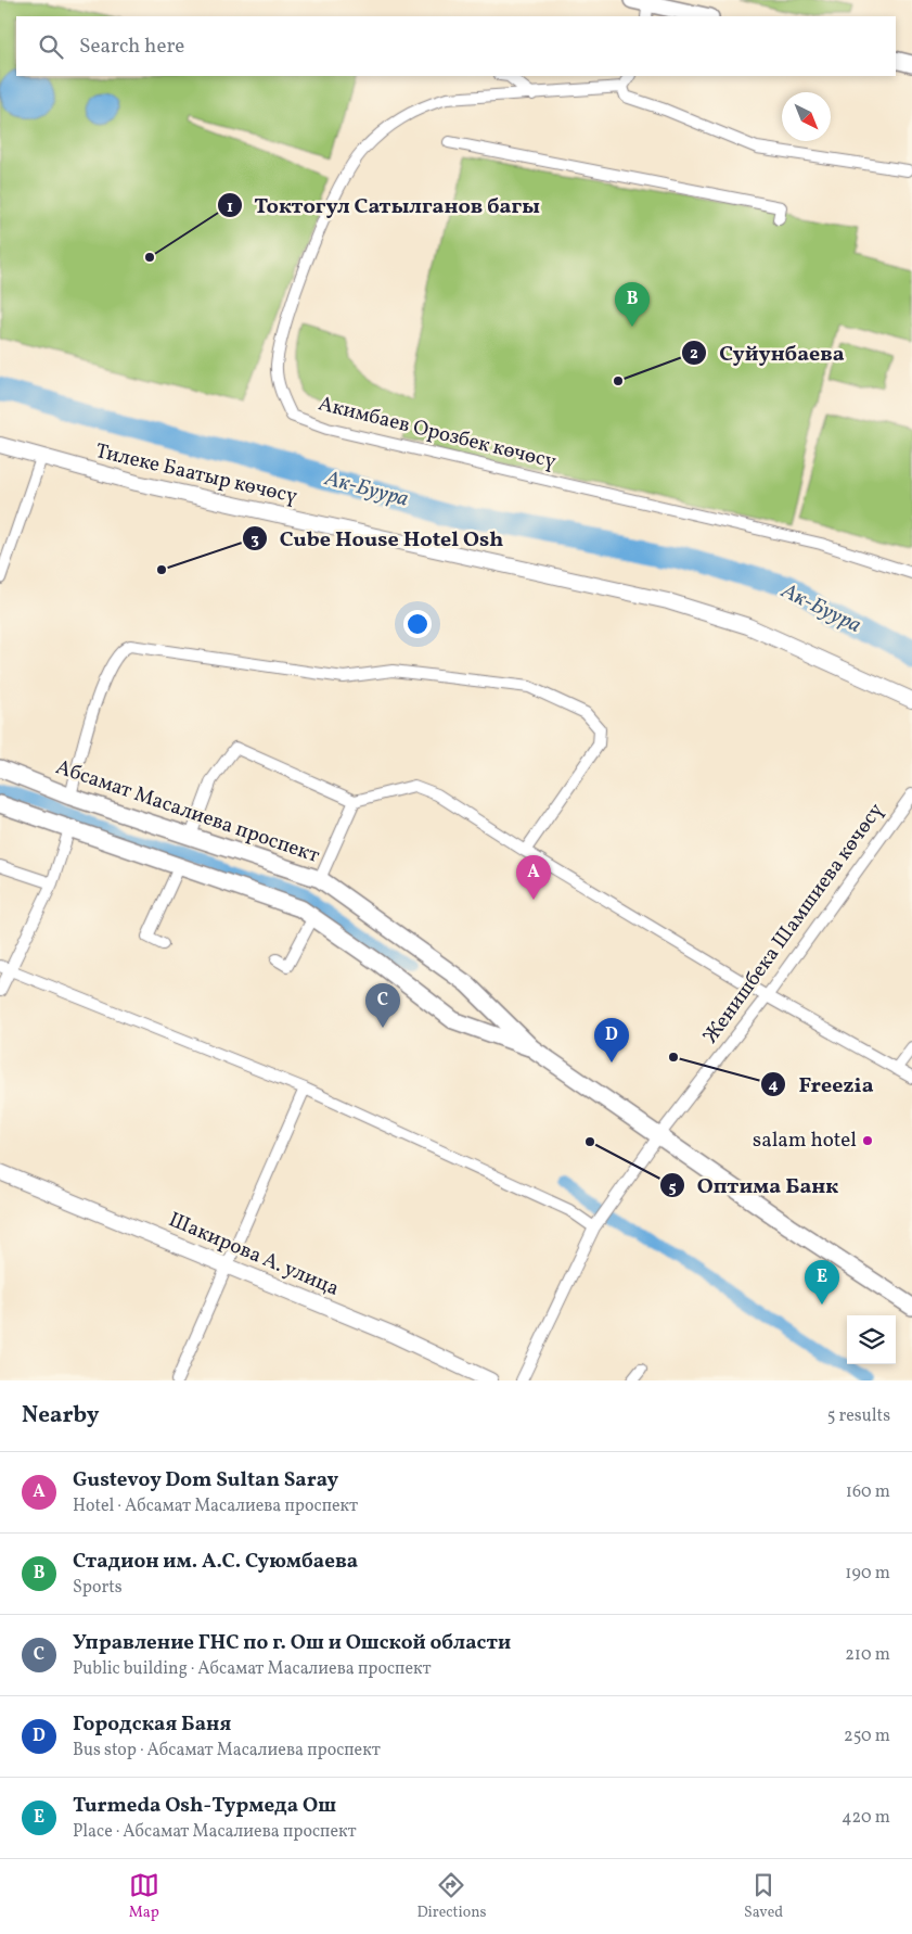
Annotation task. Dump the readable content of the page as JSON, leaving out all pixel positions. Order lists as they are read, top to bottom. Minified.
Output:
{"streets":{"main road":["Абсамат Масалиева проспект"],"street":["Акимбаев Орозбек көчөсү","Тилеке Баатыр көчөсү","Женишбека Шамшиева көчөсү","Шакирова А. улица"]},"crossings":[["Абсамат Масалиева проспект","Женишбека Шамшиева көчөсү"]],"water":["Ак-Буура"],"places":["Токтогул Сатылганов багы","Суйунбаева","Cube House Hotel Osh","Freezia","salam hotel","Оптима Банк"],"north":"bottom right","page":{"search":"Search here","pins":["B","A","C","D","E"],"heading":["Nearby","5 results"],"list":[{"mark":"A","name":"Gustevoy Dom Sultan Saray","note":"Hotel · Абсамат Масалиева проспект","value":"160 m"},{"mark":"B","name":"Стадион им. А.С. Суюмбаева","note":"Sports","value":"190 m"},{"mark":"C","name":"Управление ГНС по г. Ош и Ошской области","note":"Public building · Абсамат Масалиева проспект","value":"210 m"},{"mark":"D","name":"Городская Баня","note":"Bus stop · Абсамат Масалиева проспект","value":"250 m"},{"mark":"E","name":"Turmeda Osh-Турмеда Ош","note":"Place · Абсамат Масалиева проспект","value":"420 m"}],"nav":["Map","Directions","Saved"]}}
